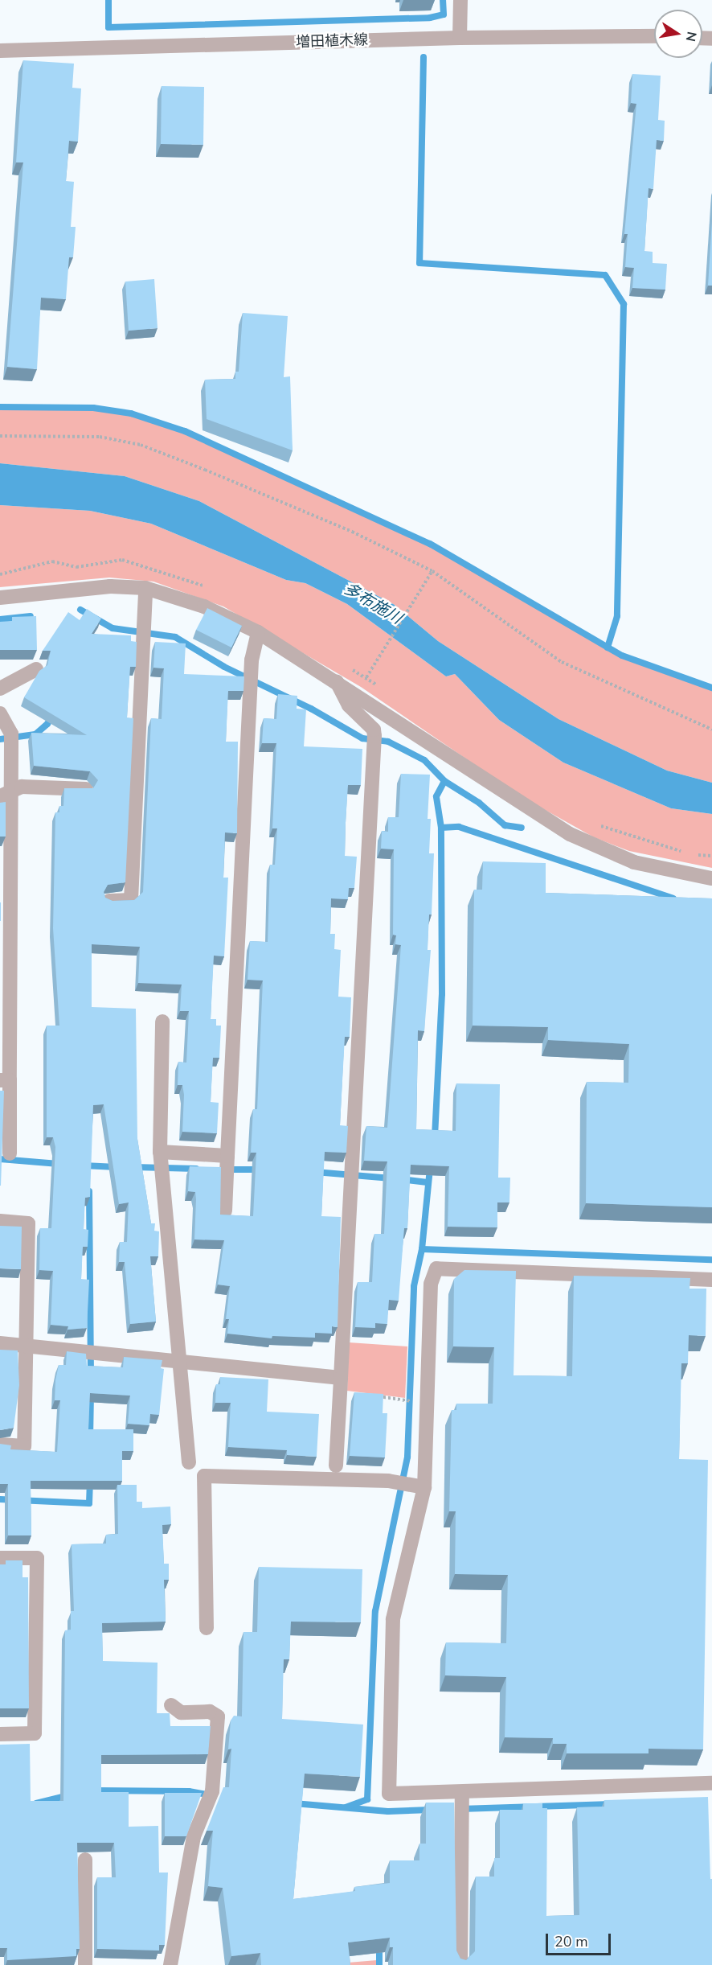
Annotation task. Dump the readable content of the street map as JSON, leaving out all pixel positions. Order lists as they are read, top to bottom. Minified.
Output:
{"streets":{"street":["増田植木線"]},"water":["多布施川"],"scale_bar":"20 m","north":"right"}
